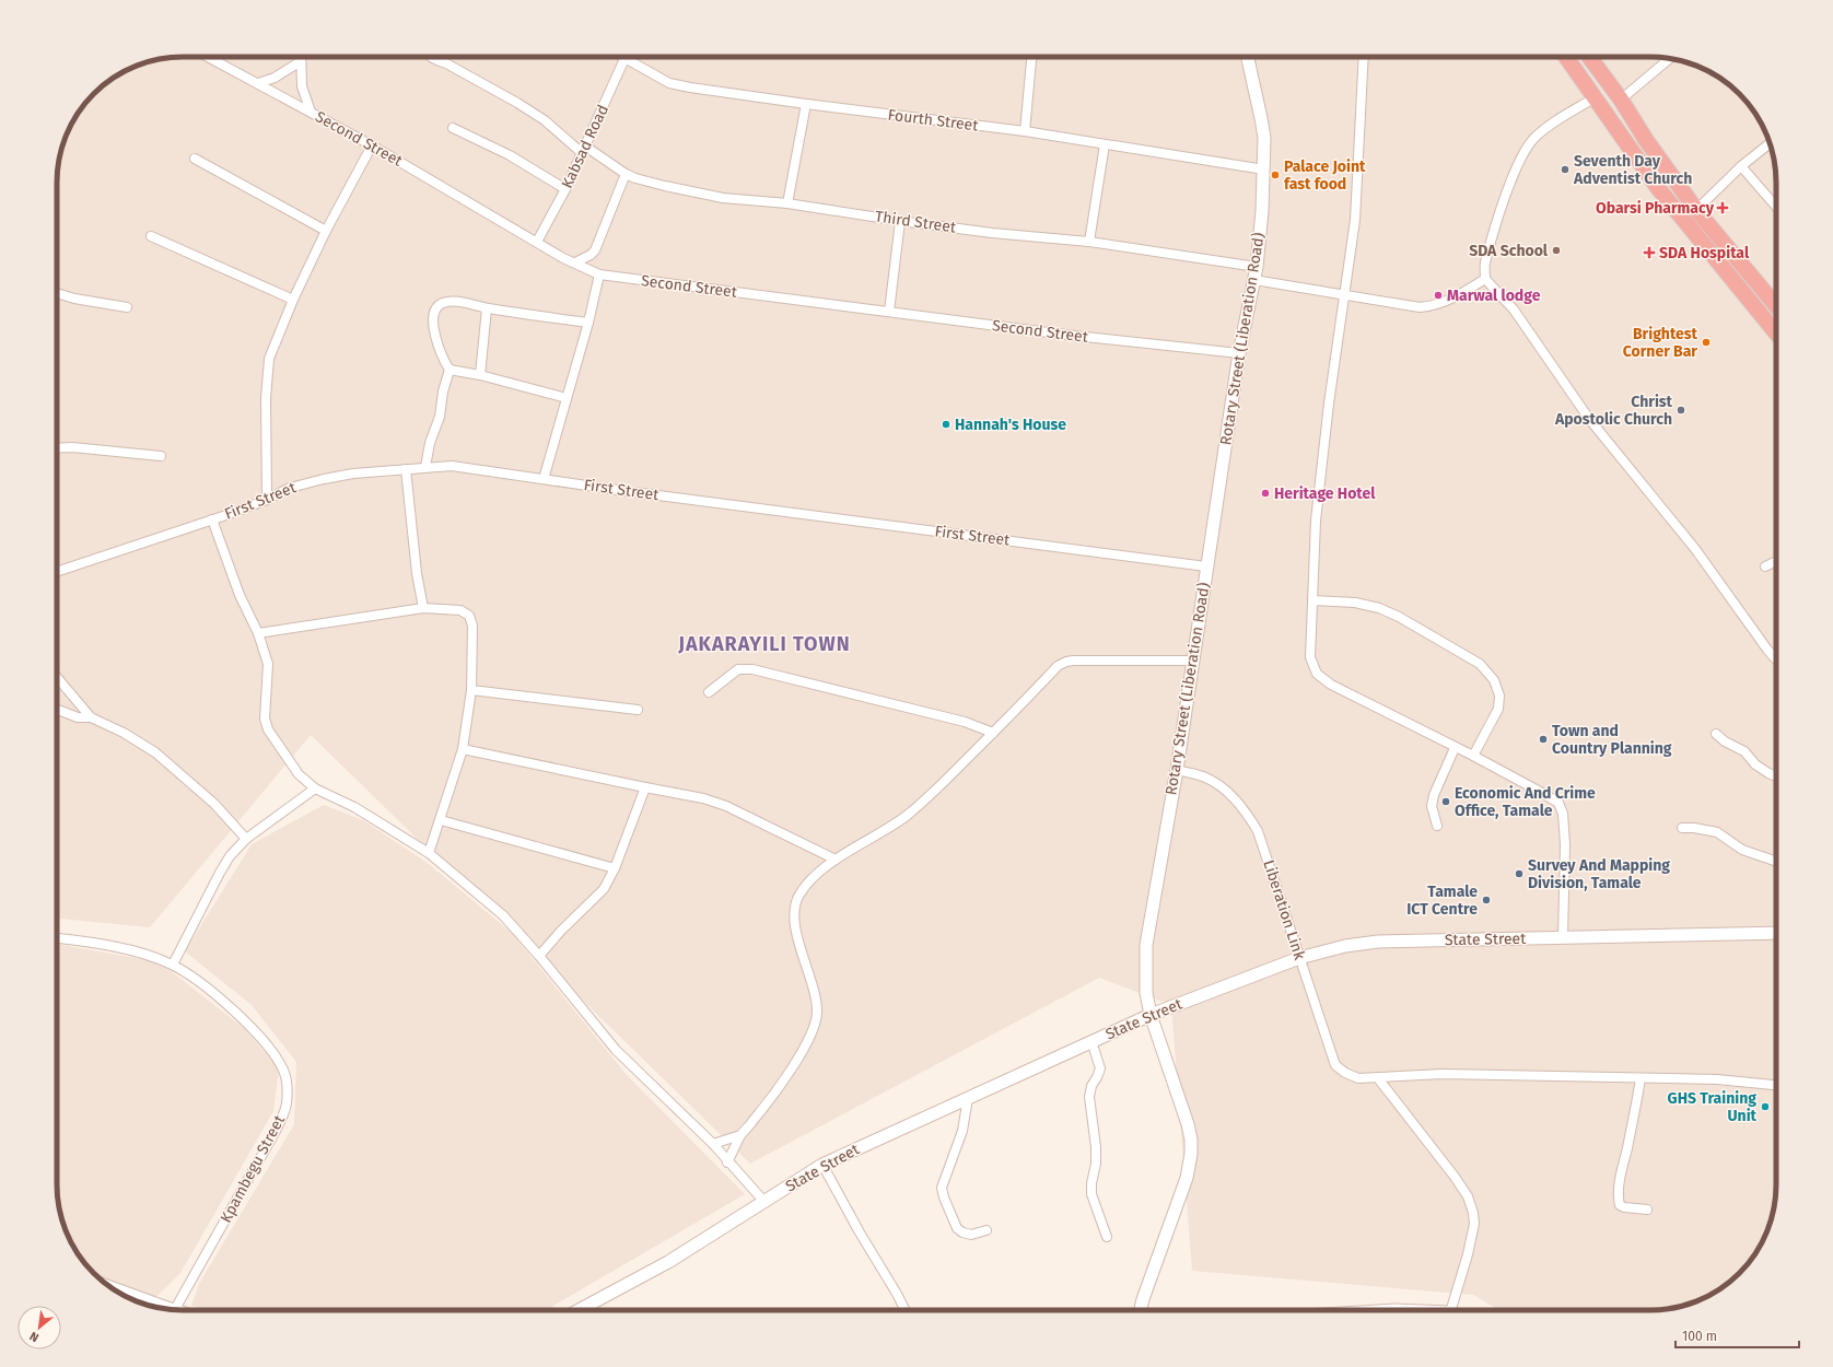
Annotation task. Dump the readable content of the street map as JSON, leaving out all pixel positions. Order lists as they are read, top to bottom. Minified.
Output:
{"streets":{"street":["Fourth Street","Second Street","Kabsad Road","Third Street","Rotary Street (Liberation Road)","First Street","Liberation Link","State Street","Kpambegu Street"]},"crossings":[["Fourth Street","Kabsad Road"],["Fourth Street","Rotary Street (Liberation Road)"],["Second Street","Kabsad Road"],["Second Street","Rotary Street (Liberation Road)"],["Kabsad Road","Third Street"],["Third Street","Rotary Street (Liberation Road)"],["Rotary Street (Liberation Road)","First Street"],["Rotary Street (Liberation Road)","Liberation Link"],["Rotary Street (Liberation Road)","State Street"],["Liberation Link","State Street"]],"districts":["JAKARAYILI TOWN"],"places":{"other":["Seventh Day Adventist Church","Palace Joint fast food","SDA School","Marwal lodge","Brightest Corner Bar","Christ Apostolic Church","Hannah's House","Heritage Hotel","Town and Country Planning","Economic And Crime Office, Tamale","Survey And Mapping Division, Tamale","Tamale ICT Centre","GHS Training Unit"],"health":["Obarsi Pharmacy","SDA Hospital"]},"scale_bar":"100 m","north":"bottom left"}
